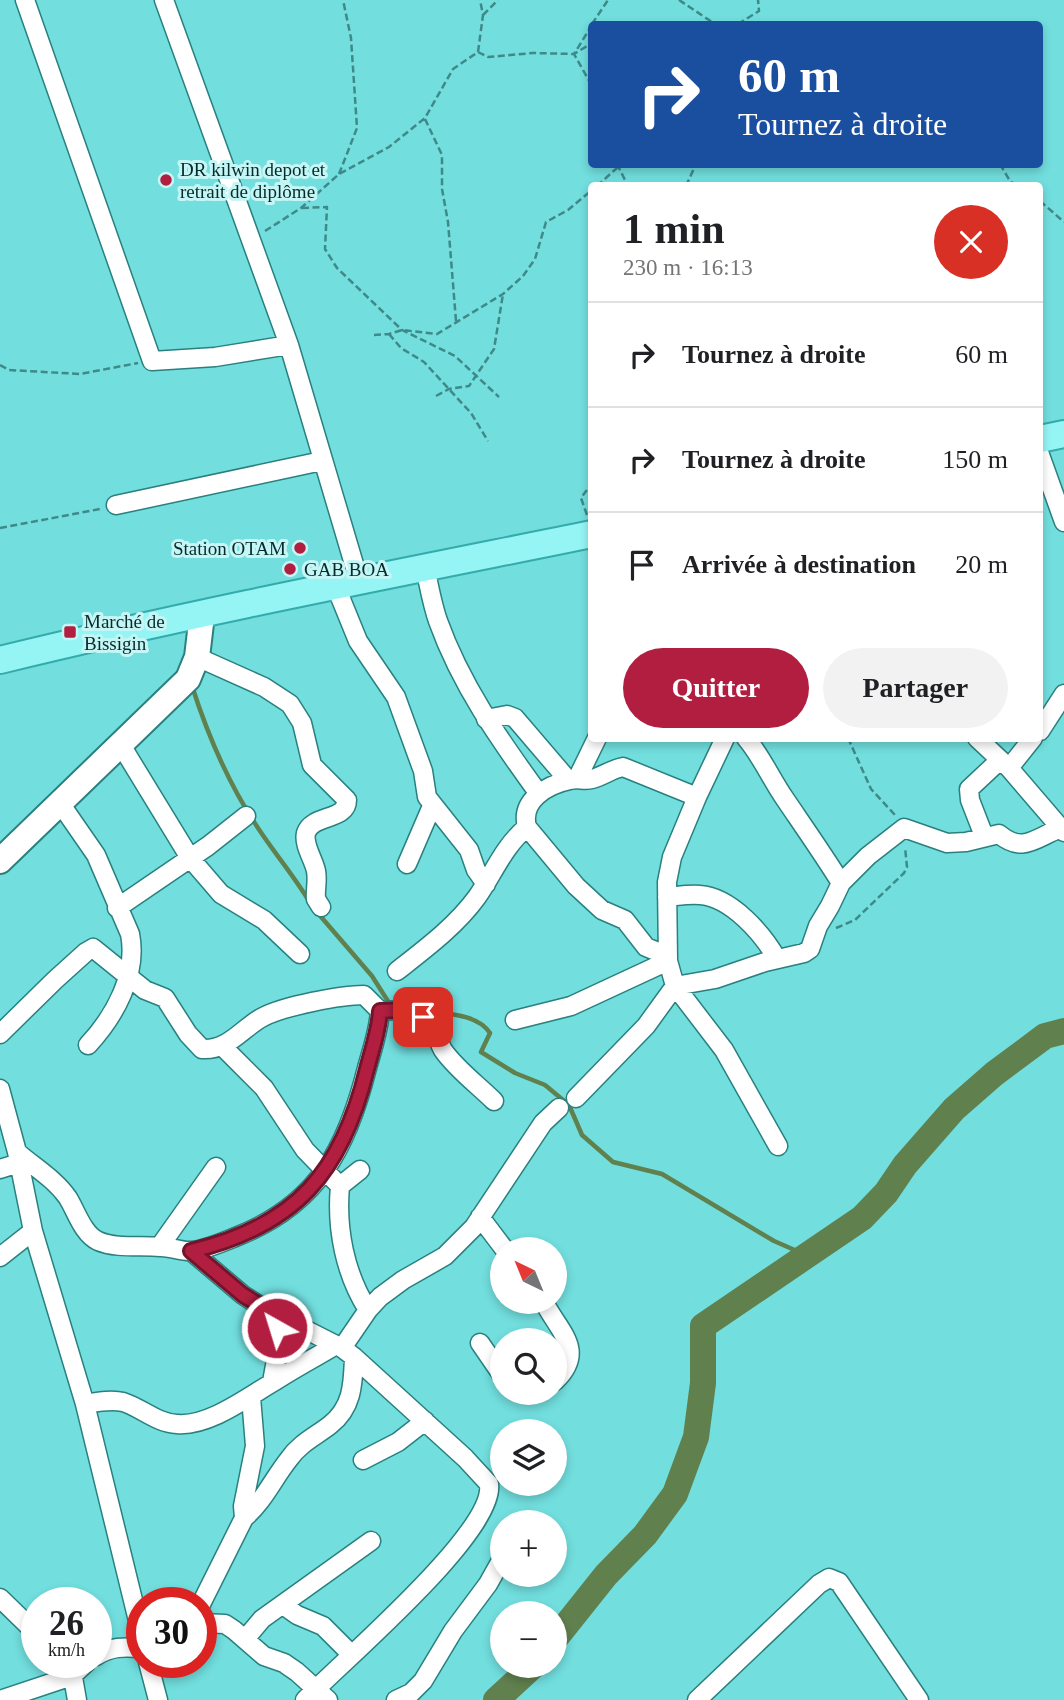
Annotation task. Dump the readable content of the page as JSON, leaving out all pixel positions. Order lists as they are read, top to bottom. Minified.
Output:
{"places":{"other":["DR kilwin depot et retrait de diplôme","Station OTAM","GAB BOA"],"transit":["Marché de Bissigin"]},"north":"top left","page":{"turn":["60 m","Tournez à droite"],"heading":["1 min","230 m · 16:13"],"list":[{"name":"Tournez à droite","value":"60 m"},{"name":"Tournez à droite","value":"150 m"},{"name":"Arrivée à destination","value":"20 m"}],"buttons":["Quitter","Partager"],"map_buttons":["+","−"],"speed":"26 km/h","limit":"30"}}
